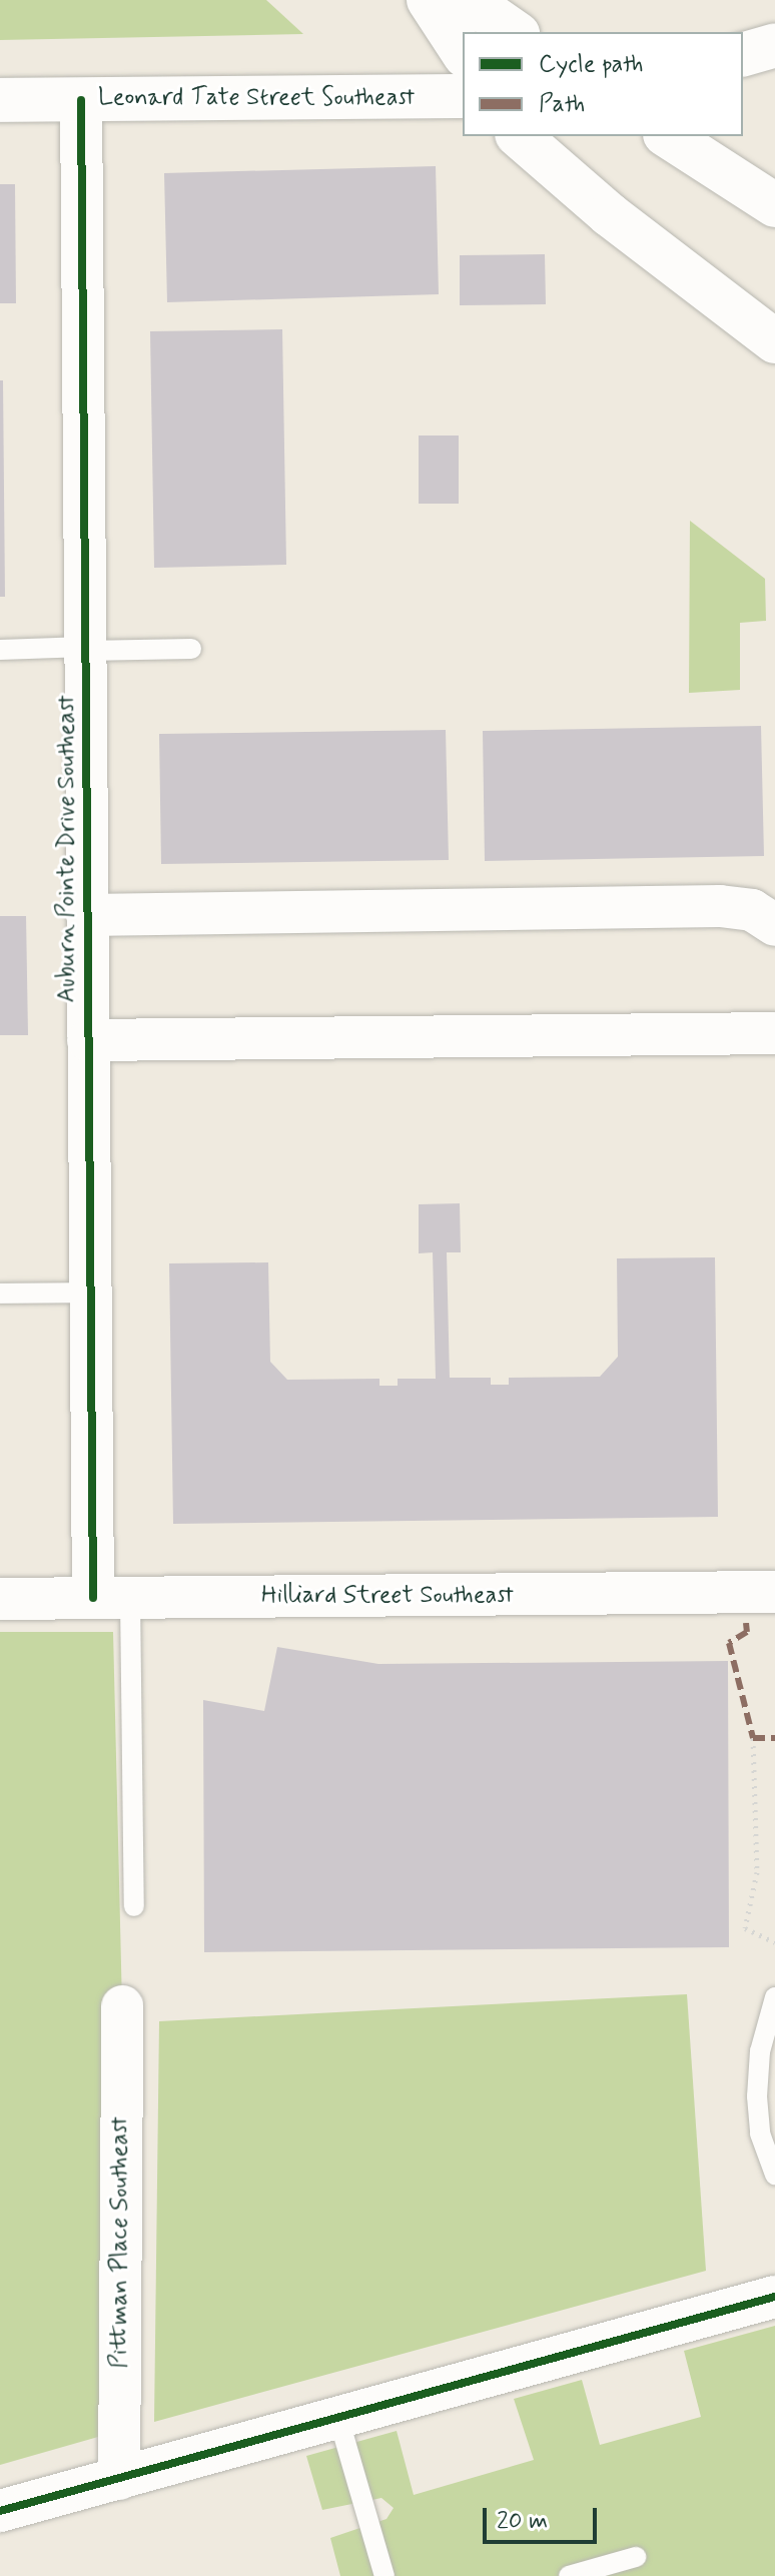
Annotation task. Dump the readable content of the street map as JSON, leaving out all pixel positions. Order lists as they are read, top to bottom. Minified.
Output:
{"streets":{"main road":["Leonard Tate Street Southeast"],"street":["Auburn Pointe Drive Southeast","Hilliard Street Southeast","Pittman Place Southeast"]},"crossings":[["Leonard Tate Street Southeast","Auburn Pointe Drive Southeast"],["Auburn Pointe Drive Southeast","Hilliard Street Southeast"]],"legend":["Cycle path","Path"],"scale_bar":"20 m"}
